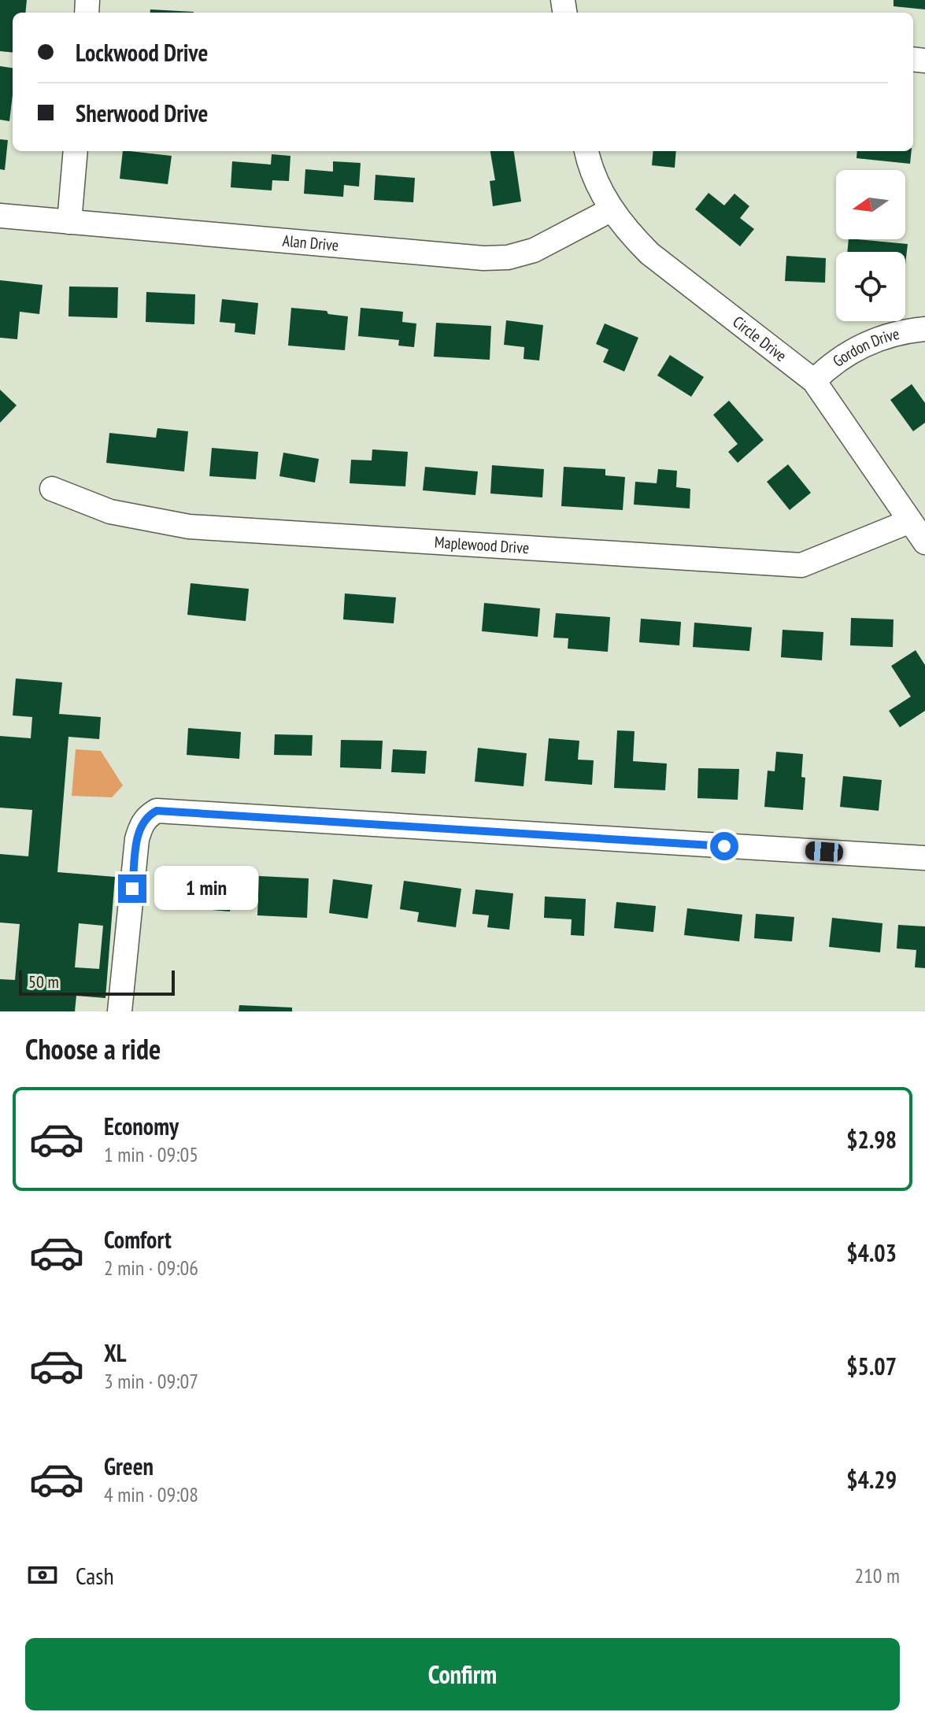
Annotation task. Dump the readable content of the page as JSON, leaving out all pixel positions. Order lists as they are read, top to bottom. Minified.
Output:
{"streets":{"street":["Alan Drive","Circle Drive","Gordon Drive","Maplewood Drive"]},"crossings":[["Alan Drive","Circle Drive"],["Circle Drive","Gordon Drive"],["Circle Drive","Maplewood Drive"]],"scale_bar":"50 m","north":"left","page":{"banner":["Lockwood Drive","Sherwood Drive"],"bubble":"1 min","scale":"50 m","heading":"Choose a ride","list":[{"name":"Economy","note":"1 min · 09:05","value":"$2.98"},{"name":"Comfort","note":"2 min · 09:06","value":"$4.03"},{"name":"XL","note":"3 min · 09:07","value":"$5.07"},{"name":"Green","note":"4 min · 09:08","value":"$4.29"}],"pay":["Cash","210 m"],"buttons":"Confirm"}}
